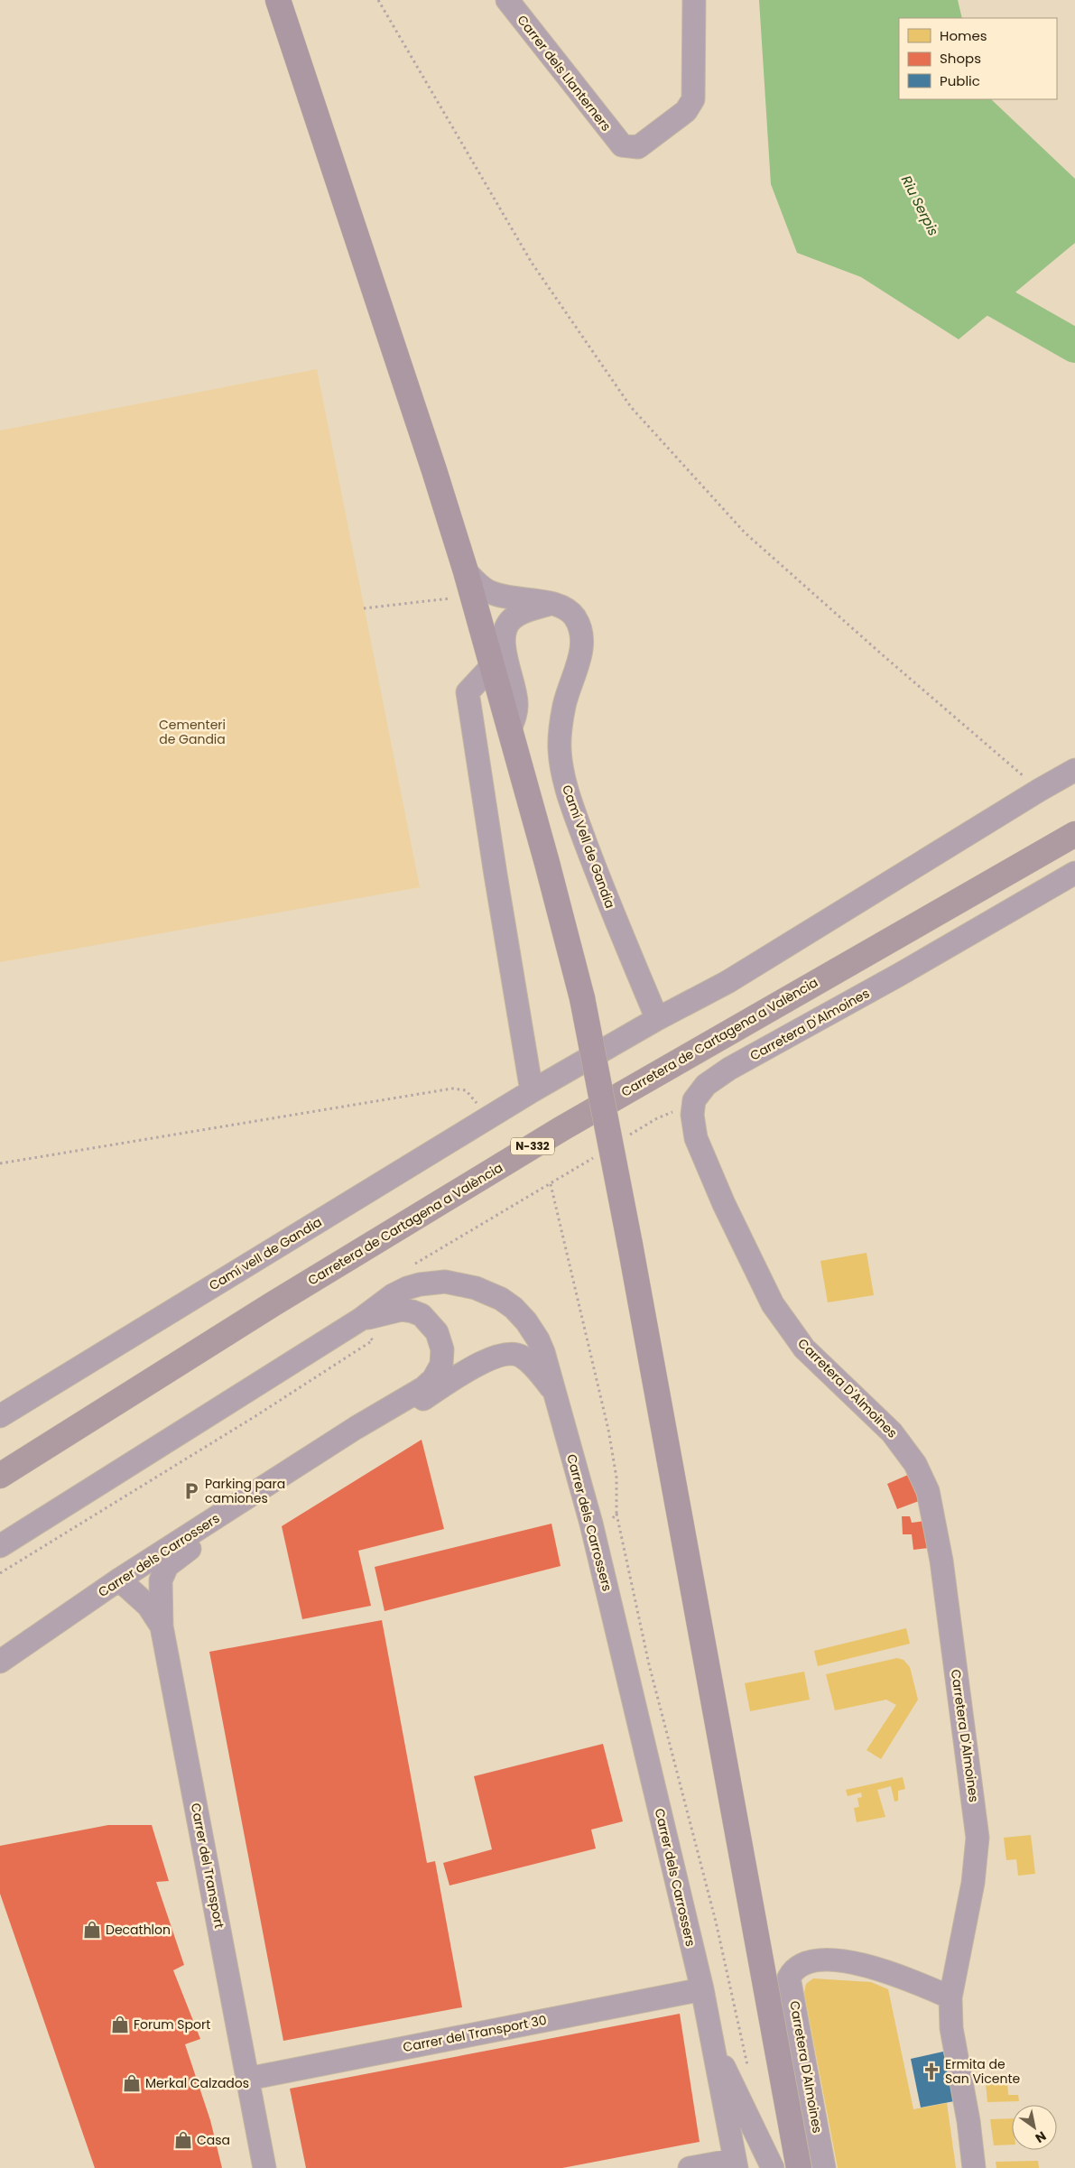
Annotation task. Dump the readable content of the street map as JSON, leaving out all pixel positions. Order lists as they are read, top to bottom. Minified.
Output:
{"streets":{"highway":["Carretera de Cartagena a València","N-332"],"street":["Carrer dels Llanterners","Camí Vell de Gandia","Carretera D'Almoines","Camí vell de Gandia","Carrer dels Carrossers","Carrer del Transport","Carrer del Transport 30"]},"crossings":[["Camí Vell de Gandia","Camí vell de Gandia"],["Carrer dels Carrossers","Carrer del Transport"],["Carrer dels Carrossers","Carrer del Transport 30"],["Carrer del Transport","Carrer del Transport 30"]],"water":["Riu Serpis"],"parks":["Cementeri de Gandia"],"places":{"parking":["Parking para camiones"],"shop":["Decathlon","Forum Sport","Merkal Calzados","Casa"],"church":["Ermita de San Vicente"]},"legend":["Homes","Shops","Public"],"north":"bottom right"}
